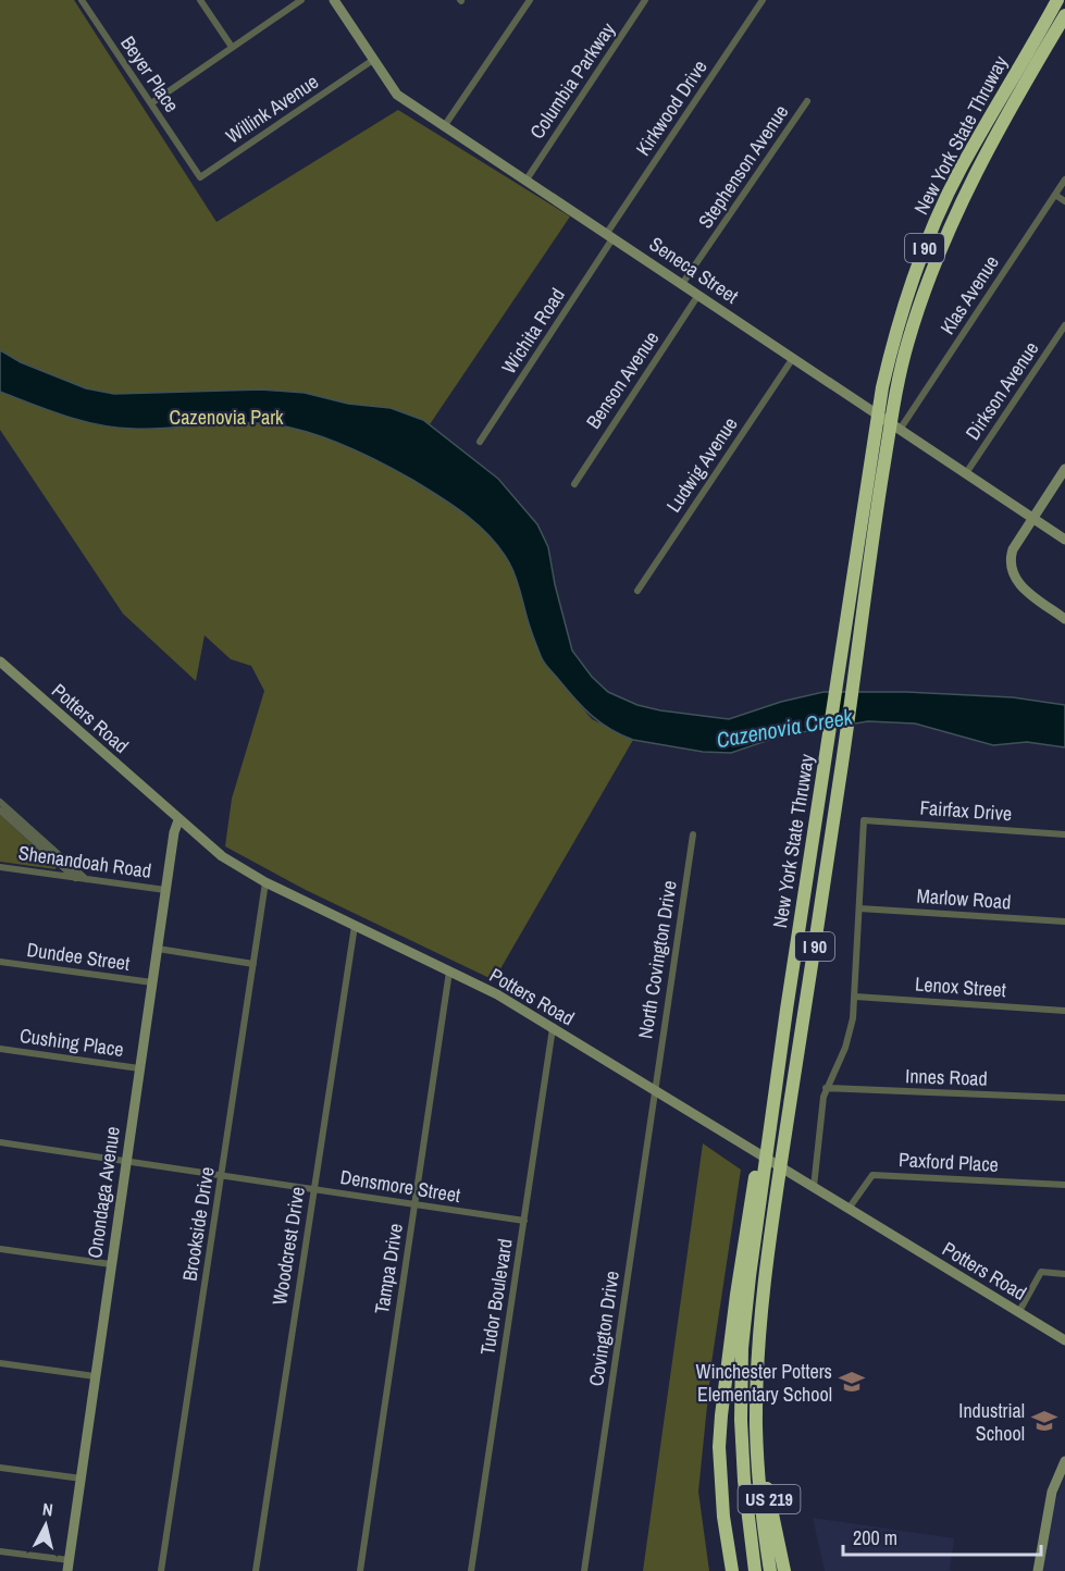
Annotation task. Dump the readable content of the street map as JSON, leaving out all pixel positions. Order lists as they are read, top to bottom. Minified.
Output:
{"streets":{"highway":["New York State Thruway","I 90","US 219"],"street":["Beyer Place","Columbia Parkway","Kirkwood Drive","Willink Avenue","Stephenson Avenue","Seneca Street","Klas Avenue","Wichita Road","Benson Avenue","Dirkson Avenue","Ludwig Avenue","Potters Road","Fairfax Drive","Shenandoah Road","Marlow Road","Dundee Street","North Covington Drive","Lenox Street","Cushing Place","Innes Road","Paxford Place","Densmore Street","Onondaga Avenue","Brookside Drive","Woodcrest Drive","Tampa Drive","Tudor Boulevard","Covington Drive"]},"crossings":[["Beyer Place","Willink Avenue"],["Columbia Parkway","Seneca Street"],["Kirkwood Drive","Seneca Street"],["Kirkwood Drive","Wichita Road"],["Willink Avenue","Seneca Street"],["New York State Thruway","US 219"],["Stephenson Avenue","Seneca Street"],["Seneca Street","Klas Avenue"],["Seneca Street","Wichita Road"],["Seneca Street","Benson Avenue"],["Seneca Street","Dirkson Avenue"],["Seneca Street","Ludwig Avenue"],["Potters Road","North Covington Drive"],["Potters Road","Paxford Place"],["Potters Road","Onondaga Avenue"],["Potters Road","Brookside Drive"],["Potters Road","Woodcrest Drive"],["Potters Road","Tampa Drive"],["Potters Road","Tudor Boulevard"],["Potters Road","Covington Drive"],["Fairfax Drive","Marlow Road"],["Shenandoah Road","Onondaga Avenue"],["Dundee Street","Onondaga Avenue"],["Dundee Street","Brookside Drive"],["North Covington Drive","Covington Drive"],["Cushing Place","Onondaga Avenue"],["Densmore Street","Onondaga Avenue"],["Densmore Street","Brookside Drive"],["Densmore Street","Woodcrest Drive"],["Densmore Street","Tampa Drive"],["Densmore Street","Tudor Boulevard"]],"water":["Cazenovia Creek"],"parks":["Cazenovia Park"],"places":{"school or university":["Winchester Potters Elementary School","Industrial School"]},"scale_bar":"200 m","north":"top"}
